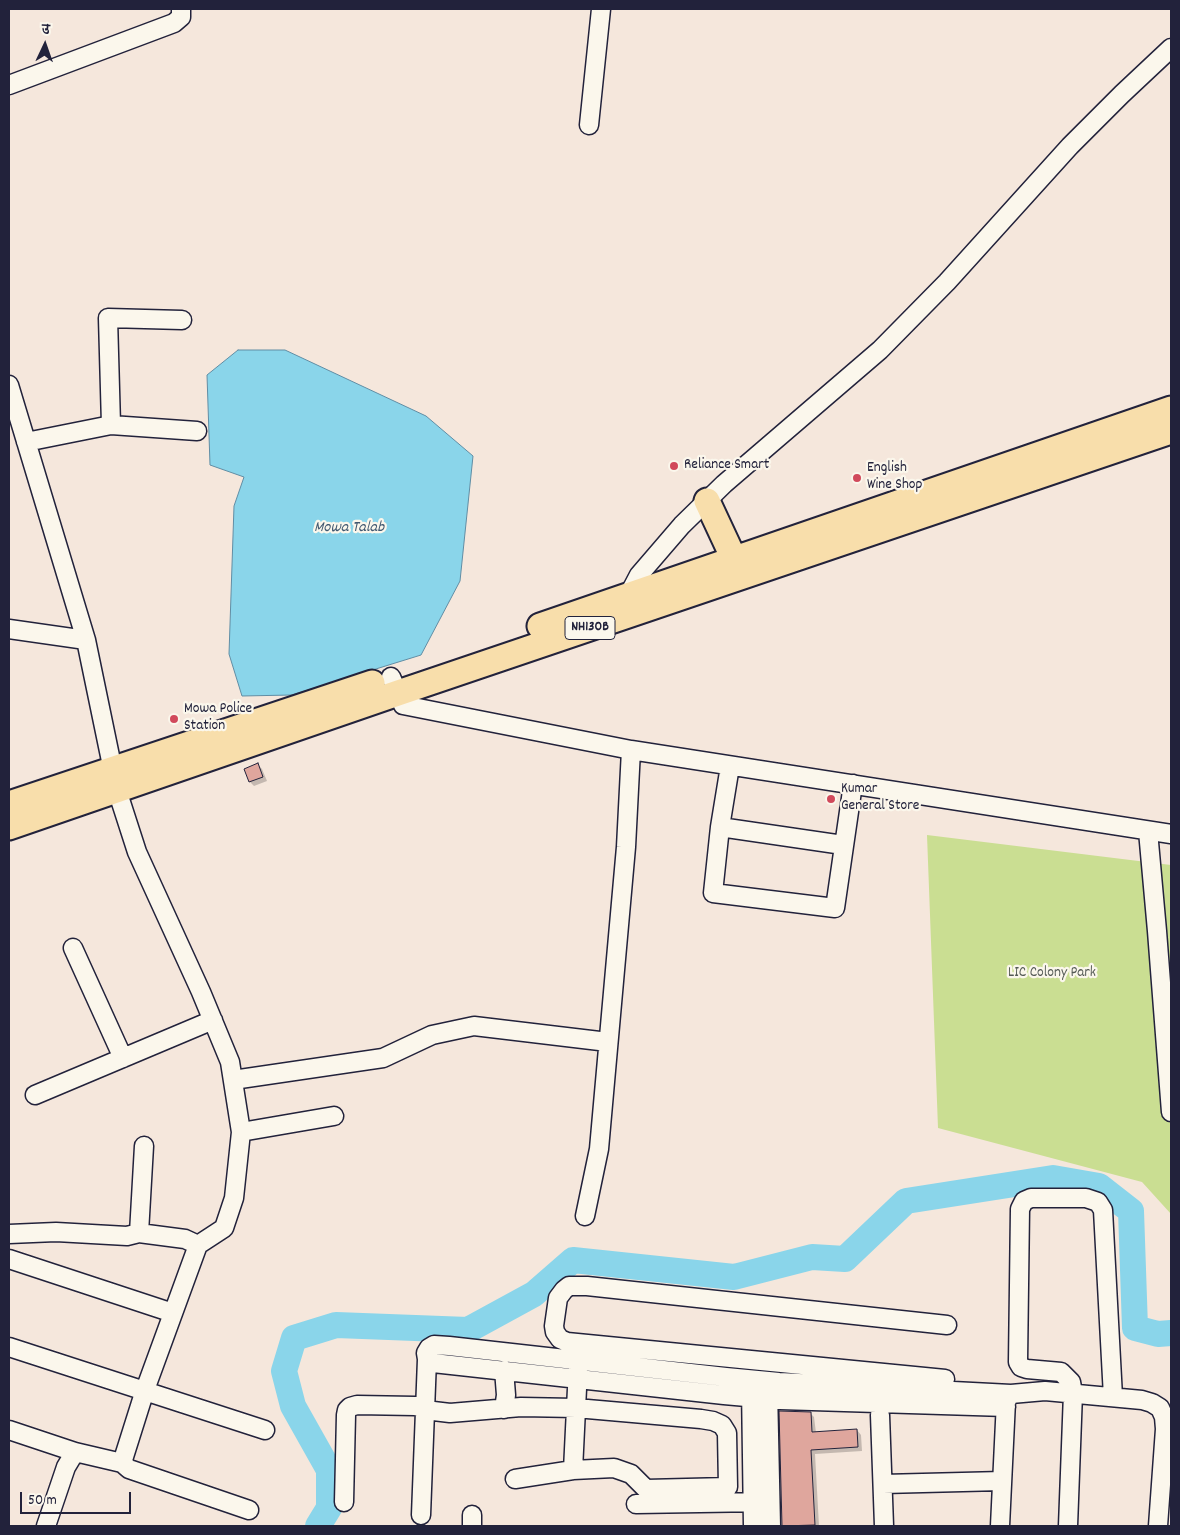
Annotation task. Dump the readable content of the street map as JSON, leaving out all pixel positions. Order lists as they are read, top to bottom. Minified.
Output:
{"streets":{"highway":["NH130B"]},"water":["Mowa Talab"],"parks":["LIC Colony Park"],"places":["Reliance Smart","English Wine Shop","Mowa Police Station","Kumar General Store"],"scale_bar":"50 m","north":"top"}
